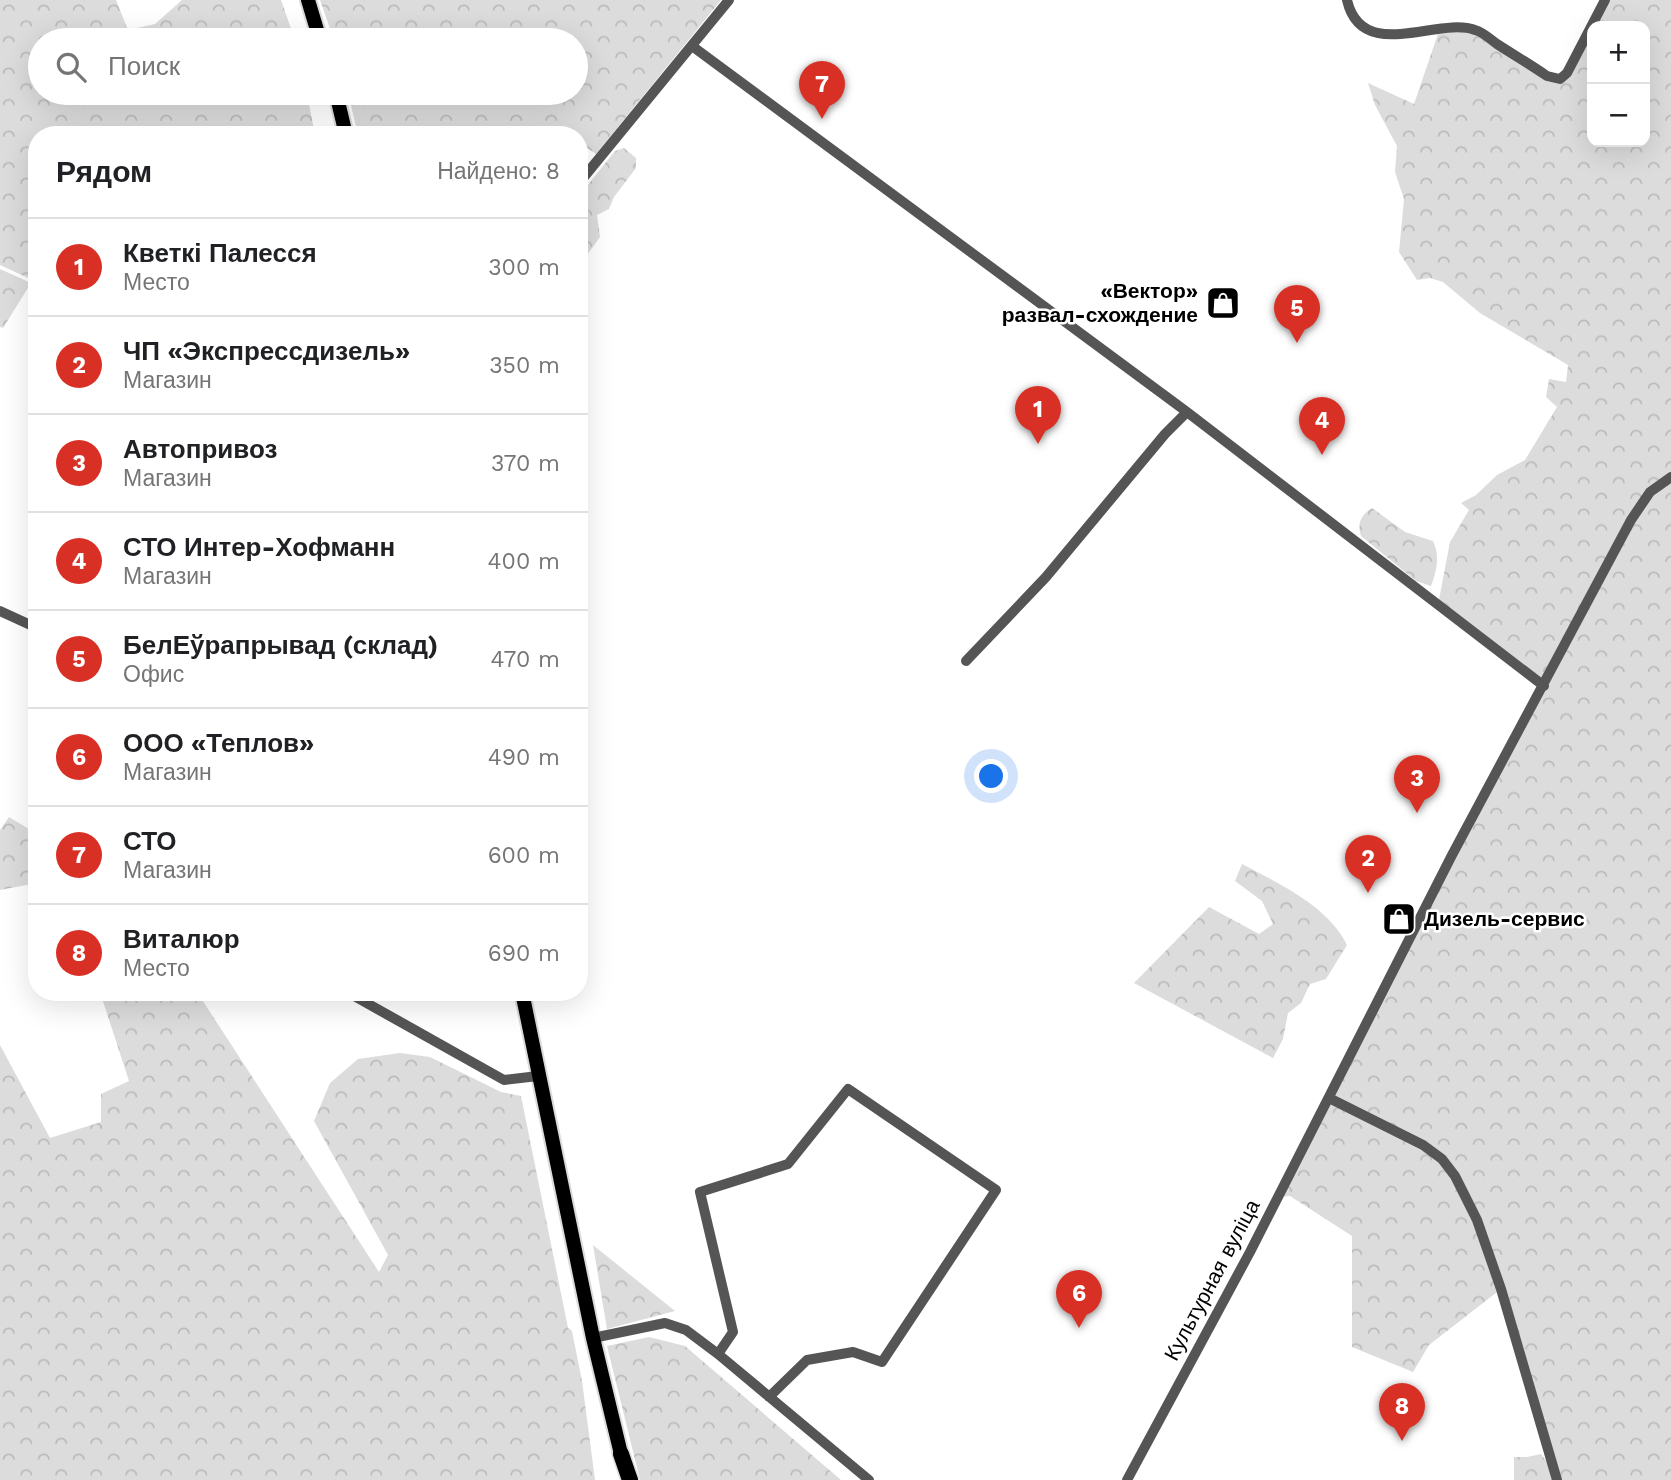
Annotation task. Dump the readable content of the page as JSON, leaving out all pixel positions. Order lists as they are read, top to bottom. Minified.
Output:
{"streets":{"street":["Культурная вуліца"]},"places":{"shop":["«Вектор» развал-схождение","Дизель-сервис"]},"page":{"map_buttons":["+","−"],"search":"Поиск","pins":["7","5","1","4","3","2","6","8"],"heading":["Рядом","Найдено: 8"],"list":[{"mark":"1","name":"Кветкі Палесся","note":"Место","value":"300 m"},{"mark":"2","name":"ЧП «Экспрессдизель»","note":"Магазин","value":"350 m"},{"mark":"3","name":"Автопривоз","note":"Магазин","value":"370 m"},{"mark":"4","name":"СТО Интер-Хофманн","note":"Магазин","value":"400 m"},{"mark":"5","name":"БелЕўрапрывад (склад)","note":"Офис","value":"470 m"},{"mark":"6","name":"ООО «Теплов»","note":"Магазин","value":"490 m"},{"mark":"7","name":"СТО","note":"Магазин","value":"600 m"},{"mark":"8","name":"Виталюр","note":"Место","value":"690 m"}]}}
